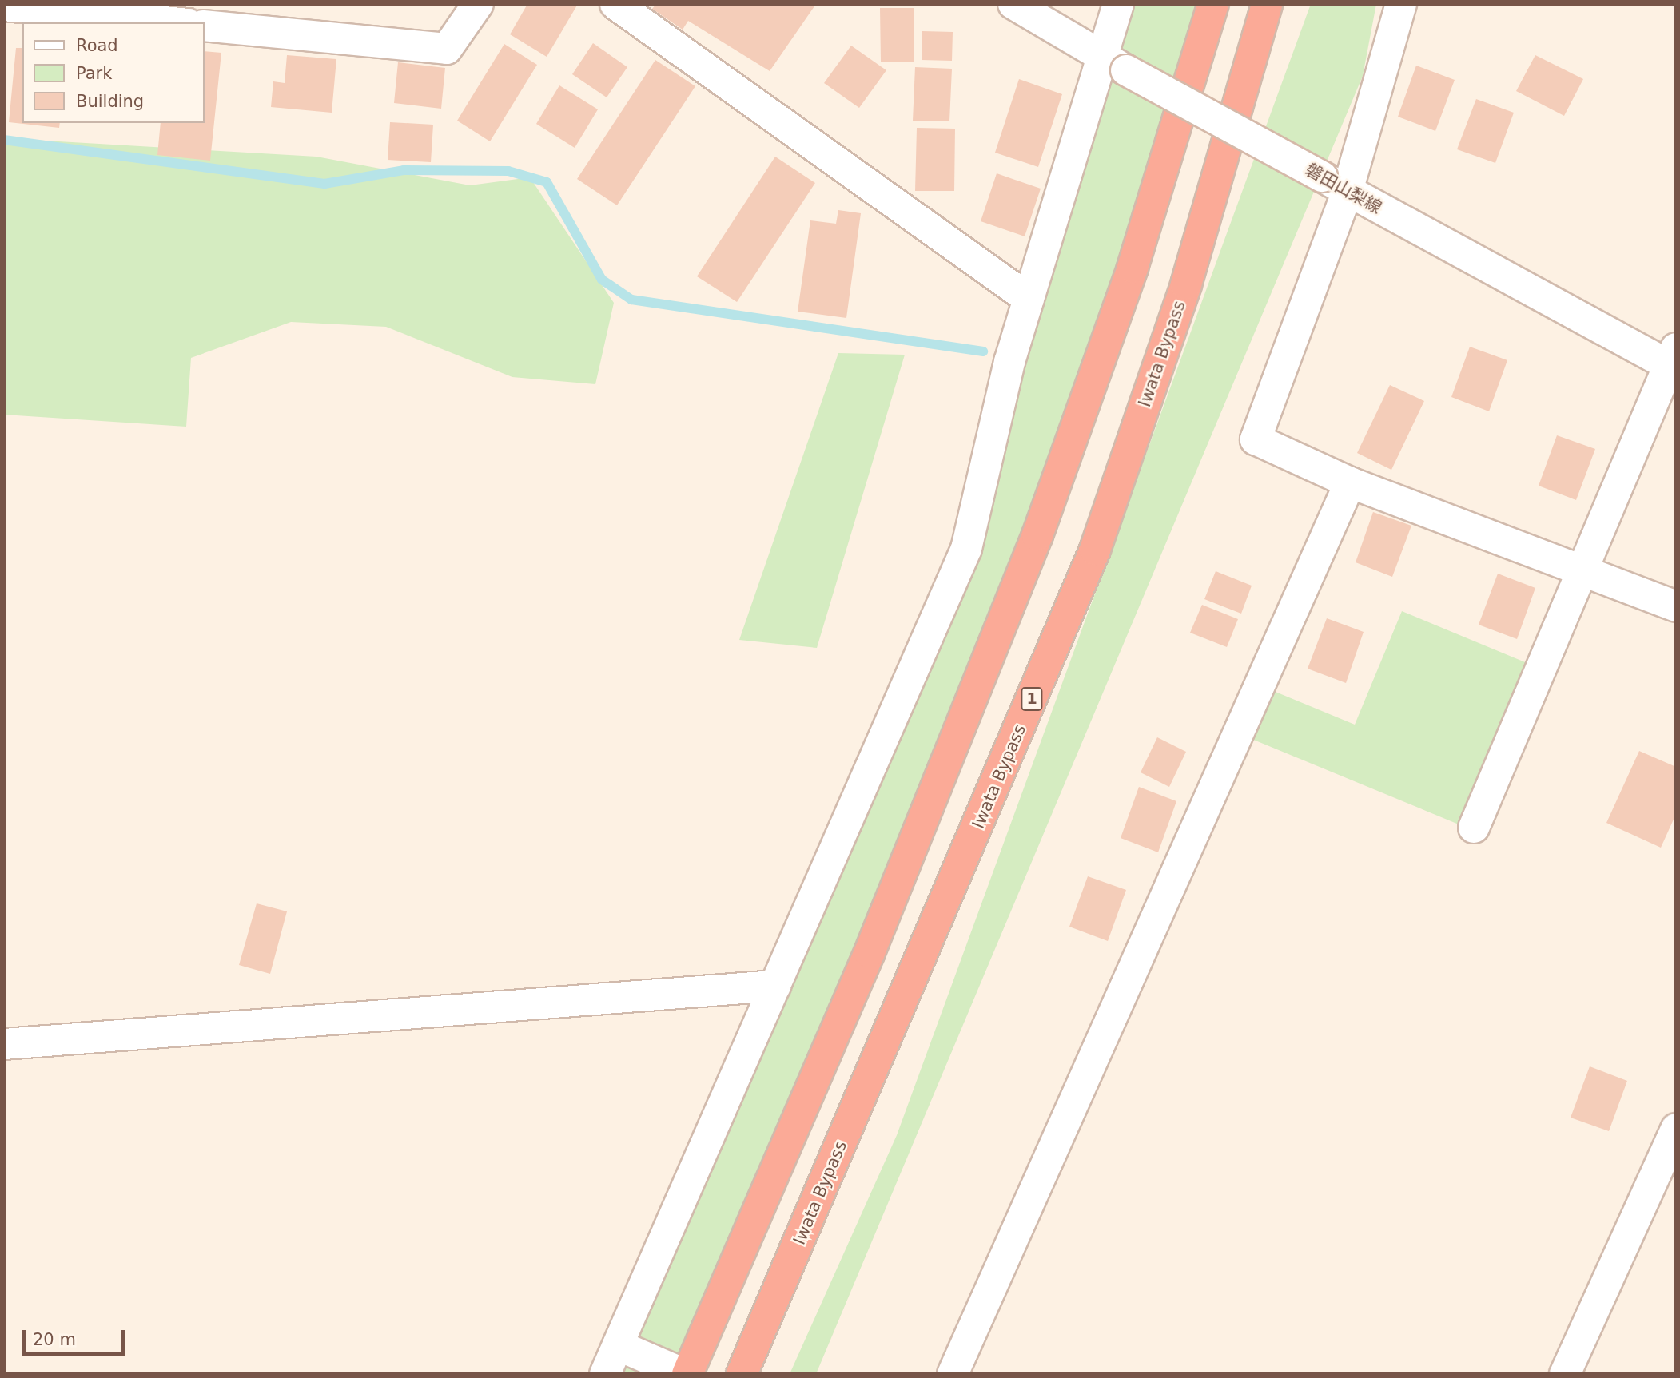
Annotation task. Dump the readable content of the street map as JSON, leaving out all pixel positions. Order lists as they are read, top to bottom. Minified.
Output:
{"streets":{"highway":["Iwata Bypass","1"],"street":["磐田山梨線"]},"legend":["Road","Park","Building"],"scale_bar":"20 m"}
